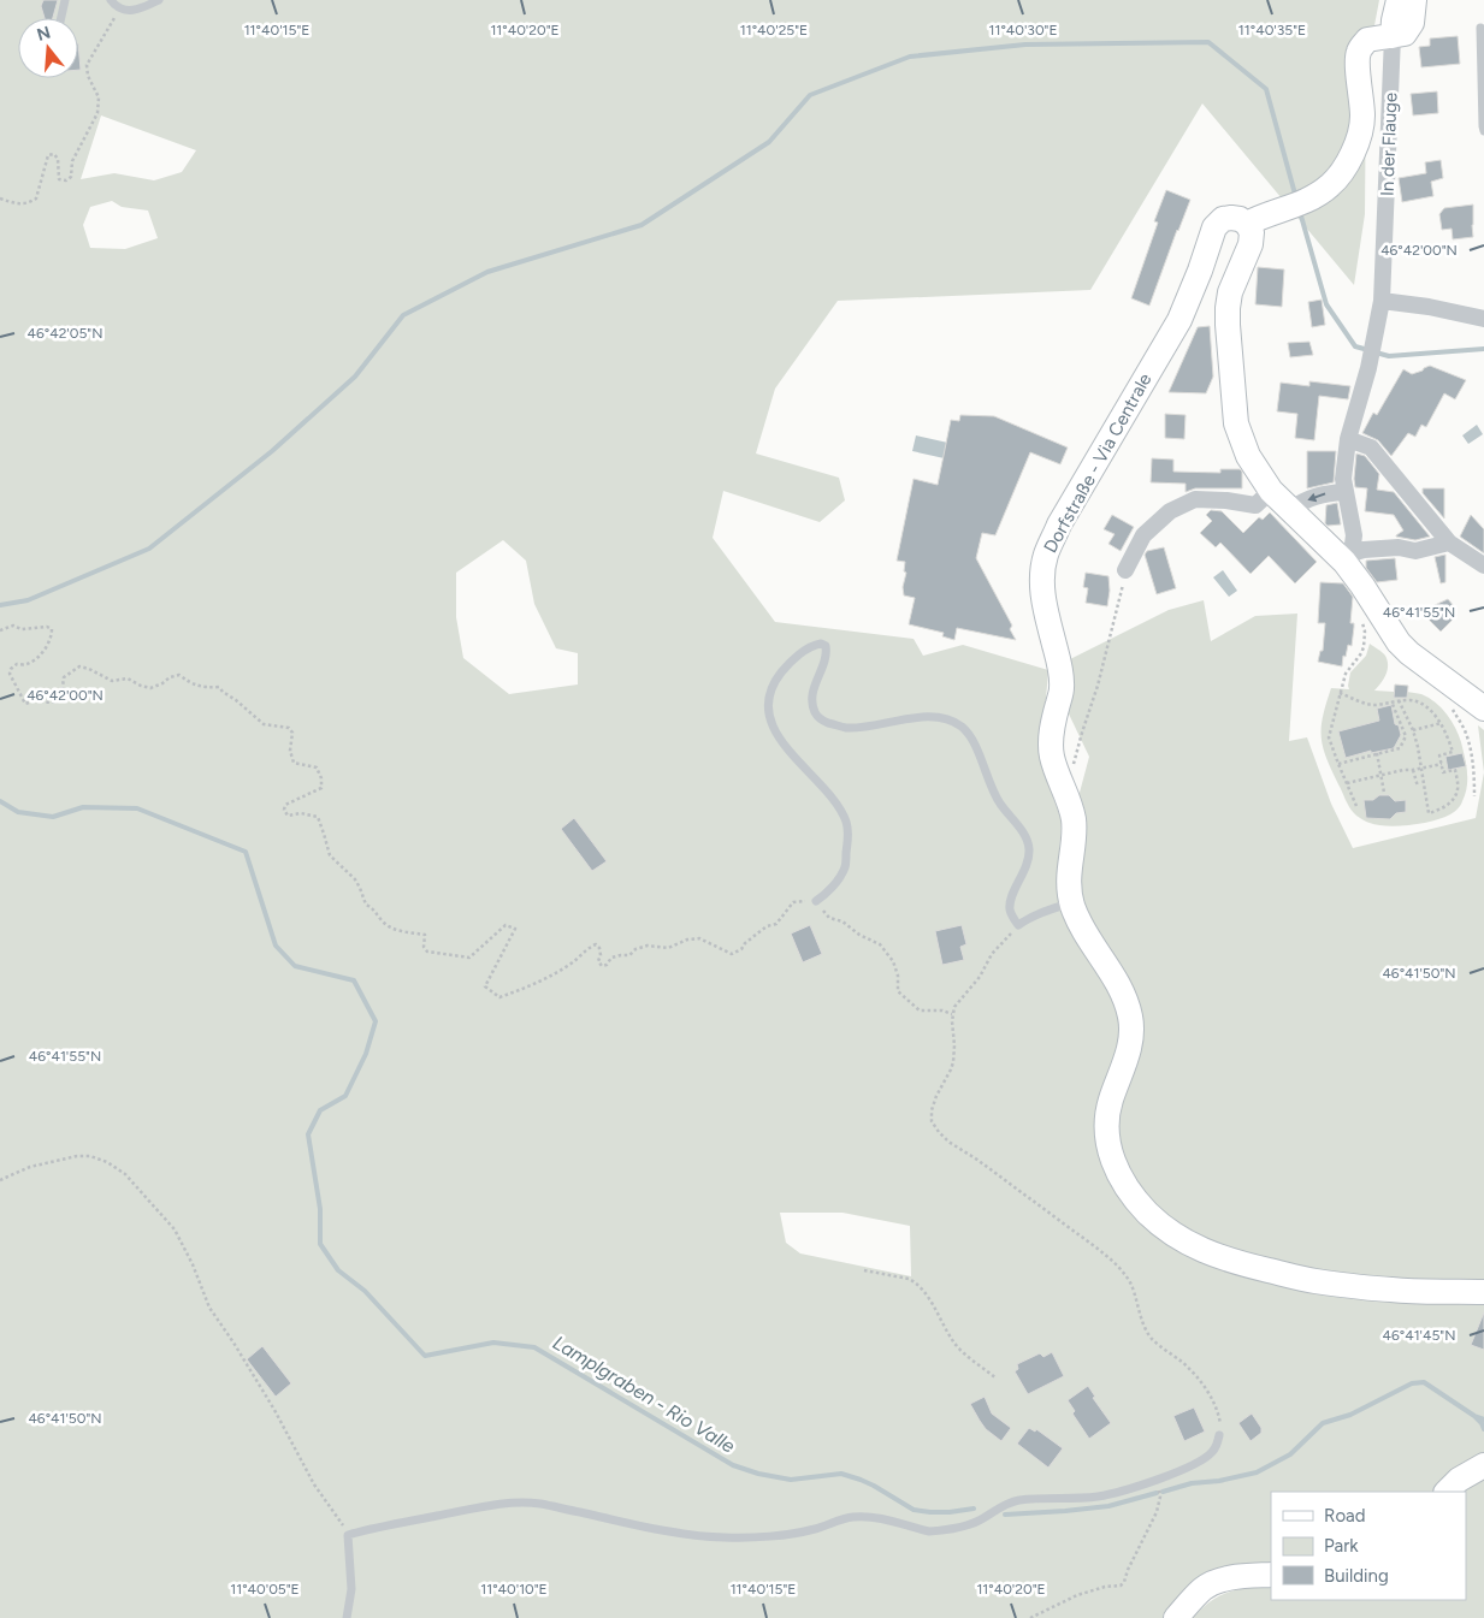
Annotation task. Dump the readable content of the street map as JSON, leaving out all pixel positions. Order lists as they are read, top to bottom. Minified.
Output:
{"streets":{"street":["In der Flauge","Dorfstraße - Via Centrale"]},"water":["Lamplgraben - Rio Valle"],"legend":["Road","Park","Building"],"north":"top","coordinates":["11°40'30\"E","11°40'15\"E","11°40'20\"E","11°40'25\"E","11°40'35\"E","46°42'00\"N","46°42'05\"N","46°41'55\"N","46°41'50\"N","46°41'45\"N","11°40'05\"E","11°40'10\"E"]}
